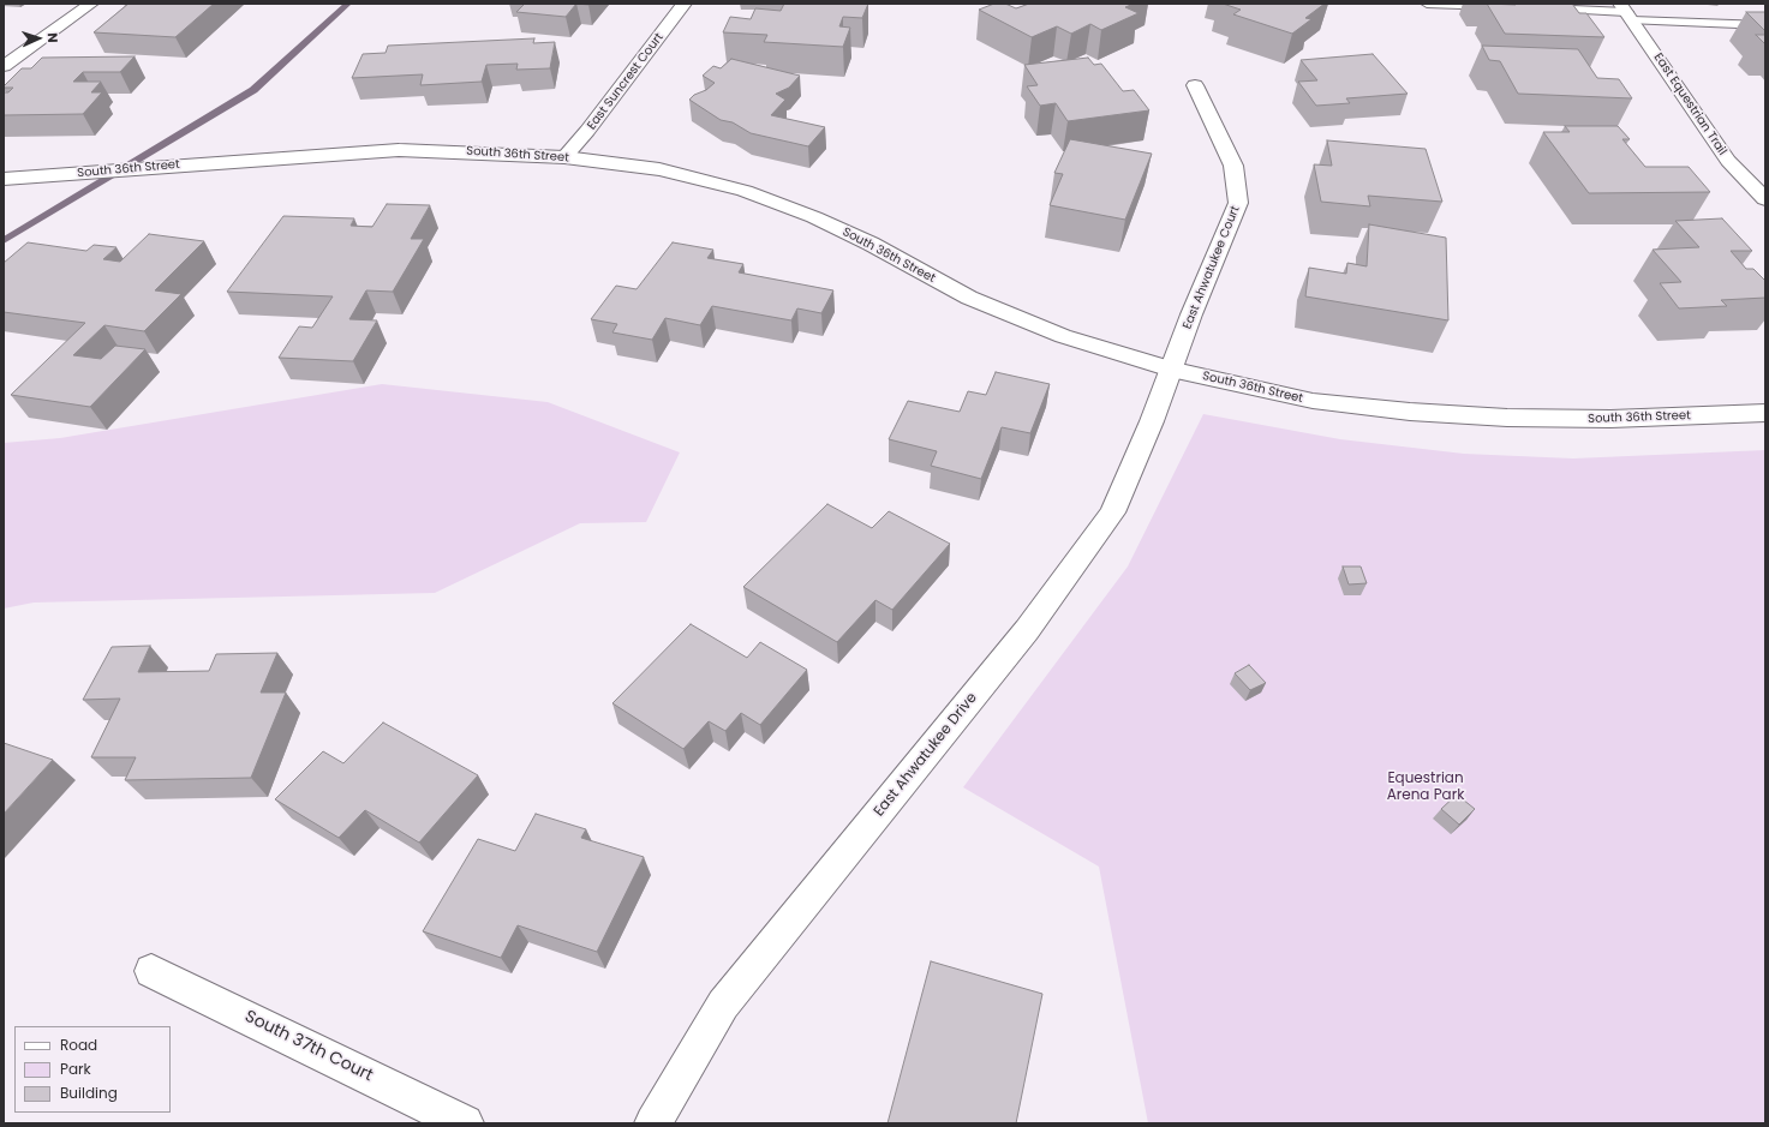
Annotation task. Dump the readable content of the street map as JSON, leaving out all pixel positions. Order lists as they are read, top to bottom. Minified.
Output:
{"streets":{"street":["East Suncrest Court","East Equestrian Trail","South 36th Street","East Ahwatukee Court","East Ahwatukee Drive","South 37th Court"]},"crossings":[["East Suncrest Court","South 36th Street"],["South 36th Street","East Ahwatukee Court"],["South 36th Street","East Ahwatukee Drive"],["East Ahwatukee Court","East Ahwatukee Drive"]],"parks":["Equestrian Arena Park"],"legend":["Road","Park","Building"],"north":"right"}
